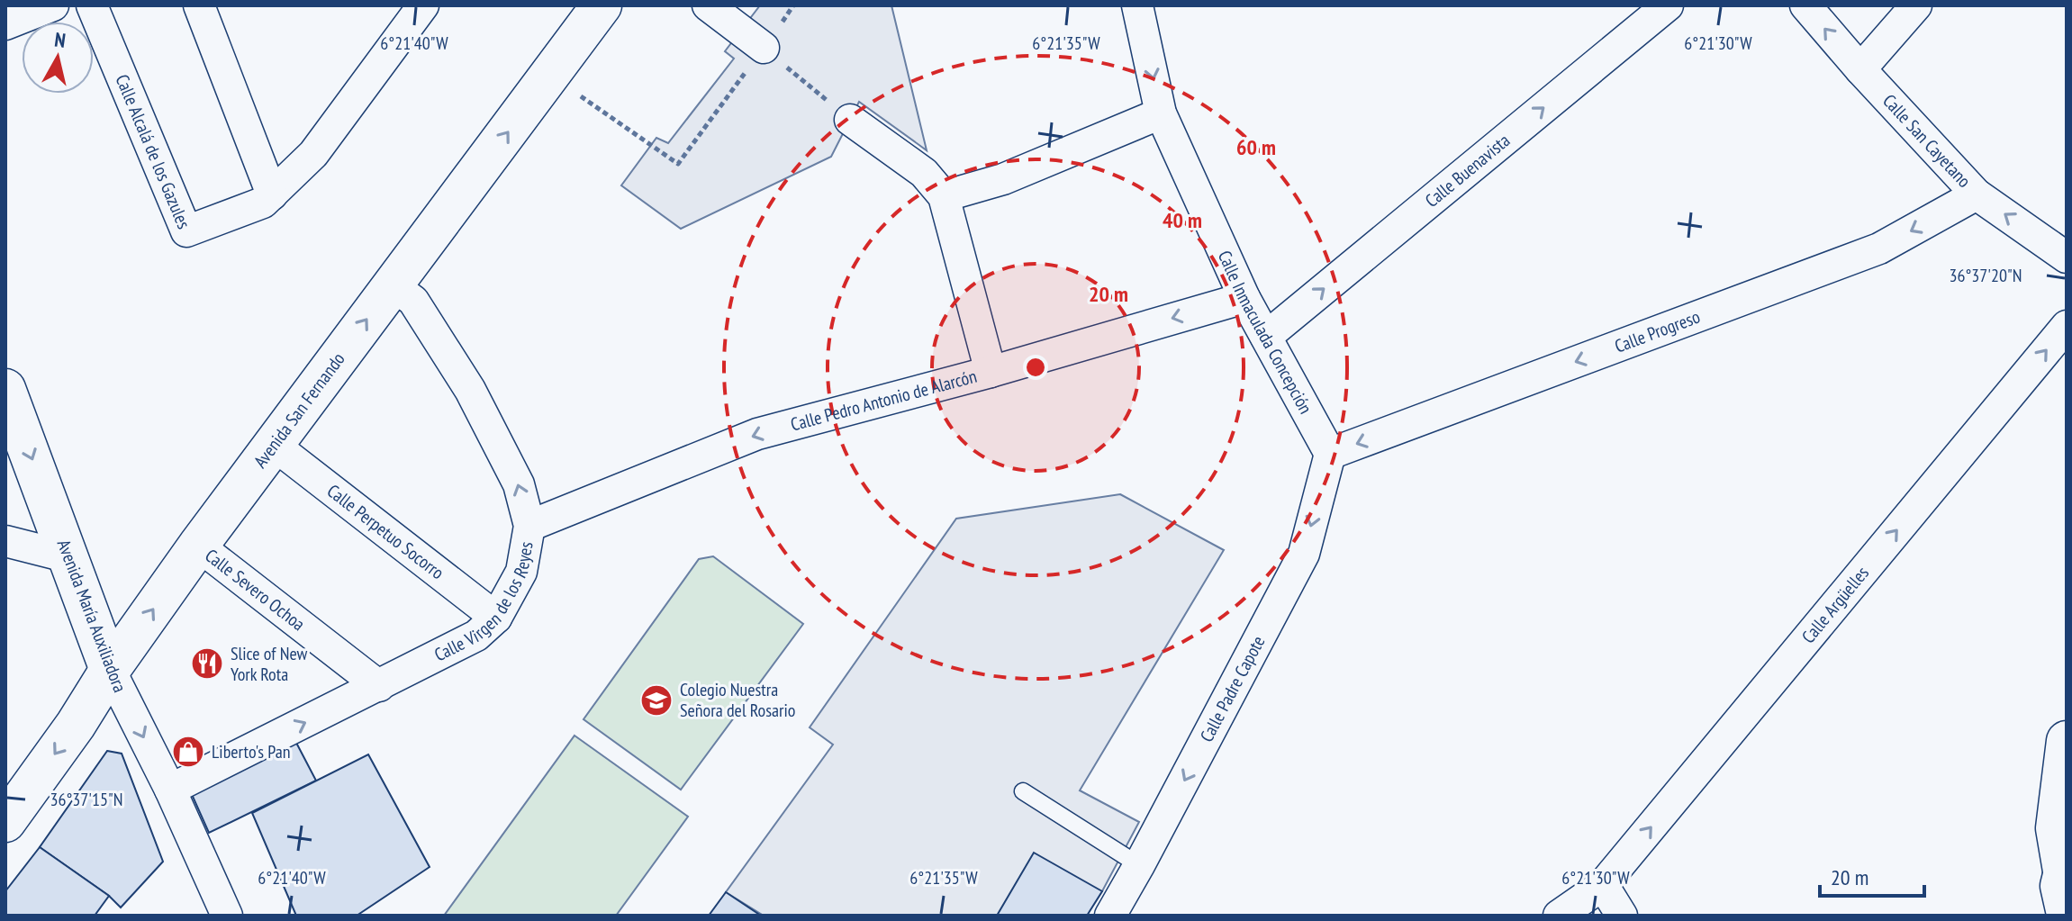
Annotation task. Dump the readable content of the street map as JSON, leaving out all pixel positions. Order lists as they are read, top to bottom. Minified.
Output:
{"streets":{"street":["Calle San Cayetano","Calle Alcalá de los Gazules","Calle Buenavista","Calle Progreso","Calle Inmaculada Concepción","Calle Pedro Antonio de Alarcón","Avenida San Fernando","Calle Perpetuo Socorro","Calle Severo Ochoa","Calle Virgen de los Reyes","Calle Argüelles","Avenida María Auxiliadora","Calle Padre Capote"]},"crossings":[["Calle San Cayetano","Calle Progreso"],["Calle Buenavista","Calle Inmaculada Concepción"],["Calle Progreso","Calle Inmaculada Concepción"],["Calle Progreso","Calle Padre Capote"],["Calle Inmaculada Concepción","Calle Pedro Antonio de Alarcón"],["Calle Inmaculada Concepción","Calle Padre Capote"],["Calle Pedro Antonio de Alarcón","Calle Virgen de los Reyes"],["Avenida San Fernando","Calle Perpetuo Socorro"],["Avenida San Fernando","Calle Severo Ochoa"],["Avenida San Fernando","Calle Virgen de los Reyes"],["Avenida San Fernando","Avenida María Auxiliadora"],["Calle Perpetuo Socorro","Calle Virgen de los Reyes"],["Calle Severo Ochoa","Calle Virgen de los Reyes"],["Calle Virgen de los Reyes","Avenida María Auxiliadora"]],"one_way":["Calle San Cayetano","Calle Buenavista","Calle Progreso","Calle Argüelles","Avenida María Auxiliadora","Calle Padre Capote"],"places":{"restaurant":["Slice of New York Rota"],"school or university":["Colegio Nuestra Señora del Rosario"],"shop":["Liberto's Pan"]},"scale_bar":"20 m","north":"top","coordinates":["6°21'40\"W","6°21'35\"W","6°21'30\"W","36°37'20\"N","36°37'15\"N"],"rings":["60 m","40 m","20 m"]}
